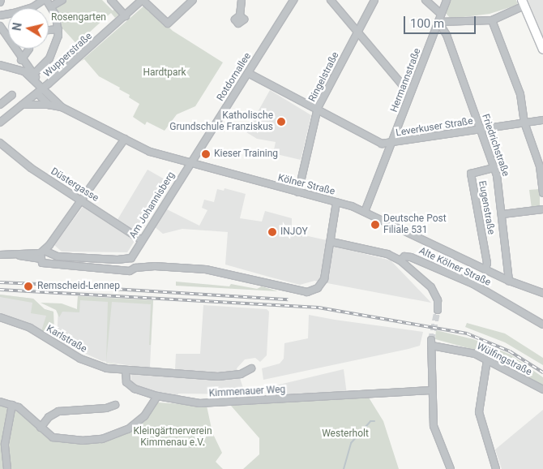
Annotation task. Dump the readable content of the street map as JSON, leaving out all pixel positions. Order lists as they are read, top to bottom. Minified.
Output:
{"streets":{"street":["Wupperstraße","Rotdornallee","Ringelstraße","Hermannstraße","Leverkuser Straße","Friedrichstraße","Düstergasse","Kölner Straße","Am Johannisberg","Eugenstraße","Alte Kölner Straße","Karlstraße","Wülfingstraße","Kimmenauer Weg"]},"crossings":[["Wupperstraße","Kölner Straße"],["Rotdornallee","Leverkuser Straße"],["Rotdornallee","Kölner Straße"],["Rotdornallee","Am Johannisberg"],["Ringelstraße","Leverkuser Straße"],["Ringelstraße","Kölner Straße"],["Hermannstraße","Leverkuser Straße"],["Hermannstraße","Friedrichstraße"],["Hermannstraße","Kölner Straße"],["Leverkuser Straße","Friedrichstraße"],["Friedrichstraße","Kölner Straße"],["Friedrichstraße","Eugenstraße"],["Düstergasse","Am Johannisberg"],["Kölner Straße","Am Johannisberg"],["Kölner Straße","Eugenstraße"],["Wülfingstraße","Kimmenauer Weg"]],"parks":["Rosengarten","Hardtpark","Kleingärtnerverein Kimmenau e.V.","Westerholt"],"places":["Katholische Grundschule Franziskus","Kieser Training","Deutsche Post Filiale 531","INJOY","Remscheid-Lennep"],"scale_bar":"100 m","north":"left"}
